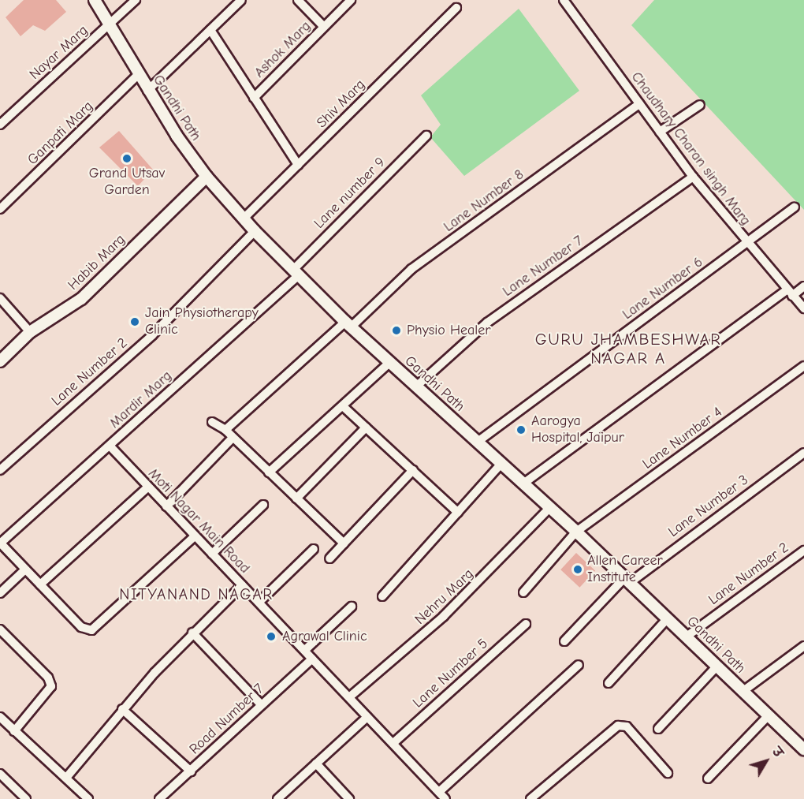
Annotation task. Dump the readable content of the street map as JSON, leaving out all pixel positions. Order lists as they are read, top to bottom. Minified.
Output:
{"streets":{"street":["Ashok Marg","Nayar Marg","Shiv Marg","Gandhi Path","Ganpati Marg","Chaudhary Charan singh Marg","Lane number 9","Lane Number 8","Habib Marg","Lane Number 7","Lane Number 6","Lane Number 2","Mardir Marg","Lane Number 4","Lane Number 3","Moti Nagar Main Road","Nehru Marg","Lane Number 5","Road Number 7"]},"crossings":[["Nayar Marg","Gandhi Path"],["Shiv Marg","Gandhi Path"],["Gandhi Path","Ganpati Marg"],["Gandhi Path","Lane number 9"],["Gandhi Path","Lane Number 8"],["Gandhi Path","Habib Marg"],["Gandhi Path","Lane Number 7"],["Gandhi Path","Lane Number 6"],["Gandhi Path","Lane Number 2"],["Gandhi Path","Mardir Marg"],["Gandhi Path","Lane Number 4"],["Gandhi Path","Lane Number 3"],["Gandhi Path","Nehru Marg"],["Chaudhary Charan singh Marg","Lane Number 8"],["Chaudhary Charan singh Marg","Lane Number 7"],["Chaudhary Charan singh Marg","Lane Number 6"],["Lane number 9","Mardir Marg"],["Mardir Marg","Moti Nagar Main Road"],["Moti Nagar Main Road","Nehru Marg"],["Moti Nagar Main Road","Lane Number 5"],["Moti Nagar Main Road","Road Number 7"]],"districts":["GURU JHAMBESHWAR NAGAR A","NITYANAND NAGAR"],"places":["Grand Utsav Garden","Jain Physiotherapy Clinic","Physio Healer","Aarogya Hospital, Jaipur","Allen Career Institute","Agrawal Clinic"],"north":"top right"}
